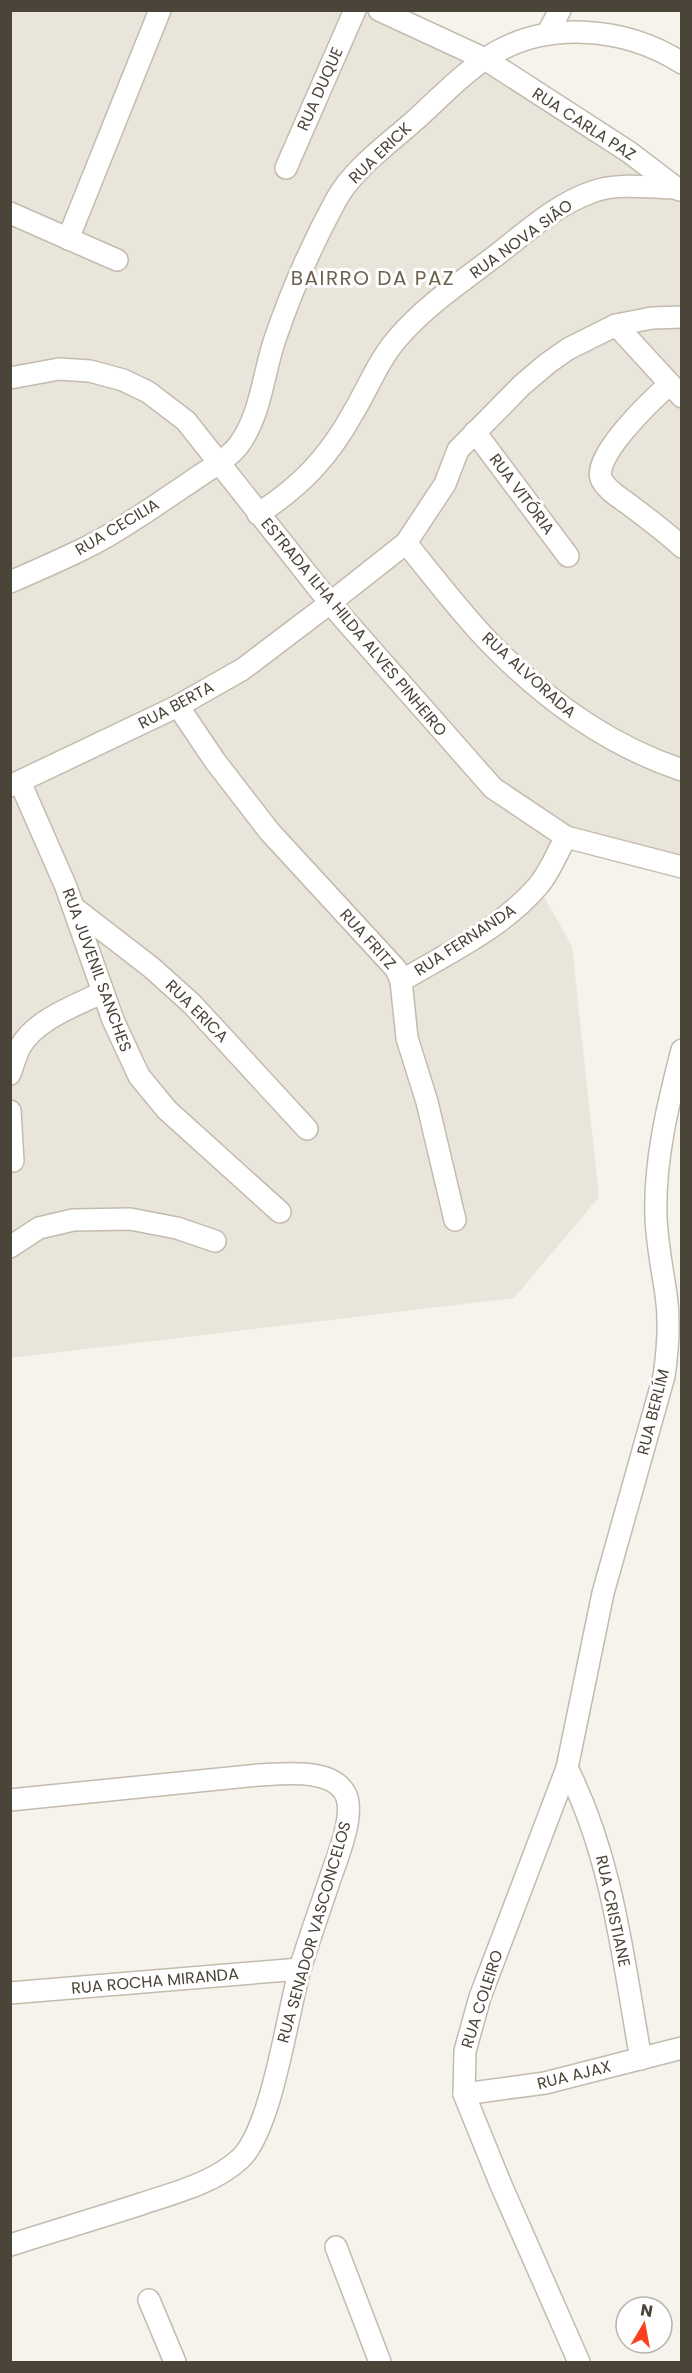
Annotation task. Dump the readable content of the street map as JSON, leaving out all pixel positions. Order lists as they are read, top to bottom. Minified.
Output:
{"streets":{"street":["RUA DUQUE","RUA CARLA PAZ","RUA ERICK","RUA NOVA SIÃO","RUA VITÓRIA","RUA CECILIA","ESTRADA ILHA HILDA ALVES PINHEIRO","RUA ALVORADA","RUA BERTA","RUA FRITZ","RUA FERNANDA","RUA JUVENIL SANCHES","RUA ERICA","RUA BERLÍM","RUA CRISTIANE","RUA SENADOR VASCONCELOS","RUA ROCHA MIRANDA","RUA COLEIRO","RUA AJAX"]},"crossings":[["RUA CARLA PAZ","RUA ERICK"],["RUA CARLA PAZ","RUA NOVA SIÃO"],["RUA ERICK","RUA CECILIA"],["RUA ERICK","ESTRADA ILHA HILDA ALVES PINHEIRO"],["RUA NOVA SIÃO","ESTRADA ILHA HILDA ALVES PINHEIRO"],["RUA VITÓRIA","RUA BERTA"],["RUA CECILIA","ESTRADA ILHA HILDA ALVES PINHEIRO"],["ESTRADA ILHA HILDA ALVES PINHEIRO","RUA BERTA"],["ESTRADA ILHA HILDA ALVES PINHEIRO","RUA FERNANDA"],["RUA ALVORADA","RUA BERTA"],["RUA BERTA","RUA FRITZ"],["RUA BERTA","RUA JUVENIL SANCHES"],["RUA FRITZ","RUA FERNANDA"],["RUA JUVENIL SANCHES","RUA ERICA"],["RUA BERLÍM","RUA CRISTIANE"],["RUA BERLÍM","RUA COLEIRO"],["RUA CRISTIANE","RUA COLEIRO"],["RUA CRISTIANE","RUA AJAX"],["RUA SENADOR VASCONCELOS","RUA ROCHA MIRANDA"],["RUA COLEIRO","RUA AJAX"]],"districts":["BAIRRO DA PAZ"],"north":"top"}
